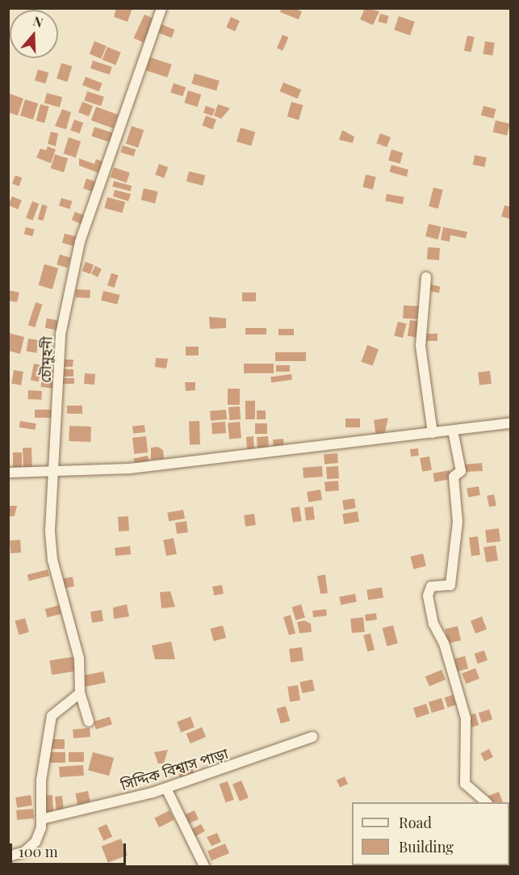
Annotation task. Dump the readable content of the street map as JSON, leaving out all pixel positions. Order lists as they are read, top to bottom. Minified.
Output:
{"streets":{"street":["চৌমুহনী","সিদ্দিক বিশ্বাস পাড়া"]},"legend":["Road","Building"],"scale_bar":"100 m","north":"top"}
